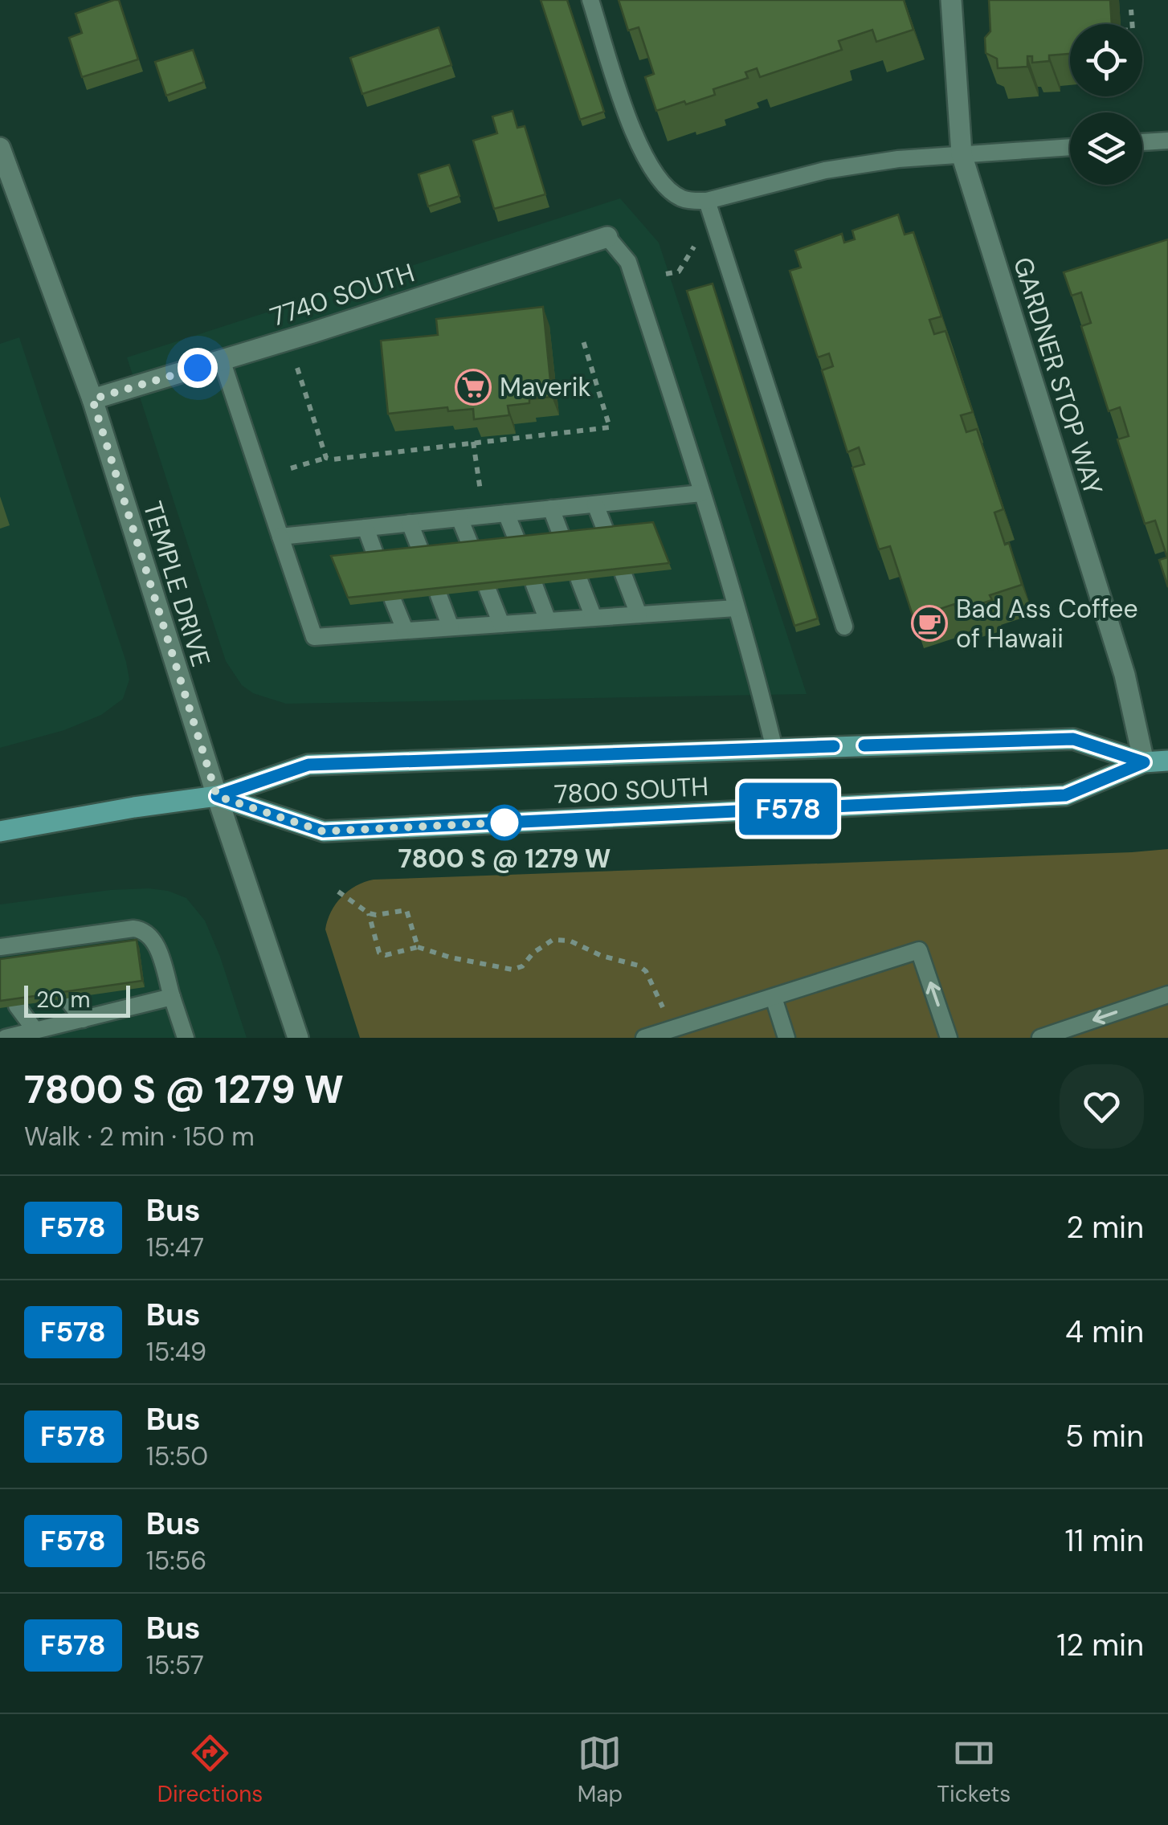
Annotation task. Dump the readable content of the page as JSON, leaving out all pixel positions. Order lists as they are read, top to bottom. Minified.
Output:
{"streets":{"main road":["7800 SOUTH"],"street":["7740 SOUTH","GARDNER STOP WAY","TEMPLE DRIVE"]},"crossings":[["7740 SOUTH","TEMPLE DRIVE"],["GARDNER STOP WAY","7800 SOUTH"],["TEMPLE DRIVE","7800 SOUTH"]],"places":{"supermarket":["Maverik"],"cafe":["Bad Ass Coffee of Hawaii"],"other":["7800 S @ 1279 W"]},"lines":["bus line F578"],"scale_bar":"20 m","page":{"on_map":"F578","scale":"20 m","heading":["7800 S @ 1279 W","Walk · 2 min · 150 m"],"list":[{"mark":"F578","name":"Bus","note":"15:47","value":"2 min"},{"mark":"F578","name":"Bus","note":"15:49","value":"4 min"},{"mark":"F578","name":"Bus","note":"15:50","value":"5 min"},{"mark":"F578","name":"Bus","note":"15:56","value":"11 min"},{"mark":"F578","name":"Bus","note":"15:57","value":"12 min"}],"tabs":["Directions","Map","Tickets"]}}
